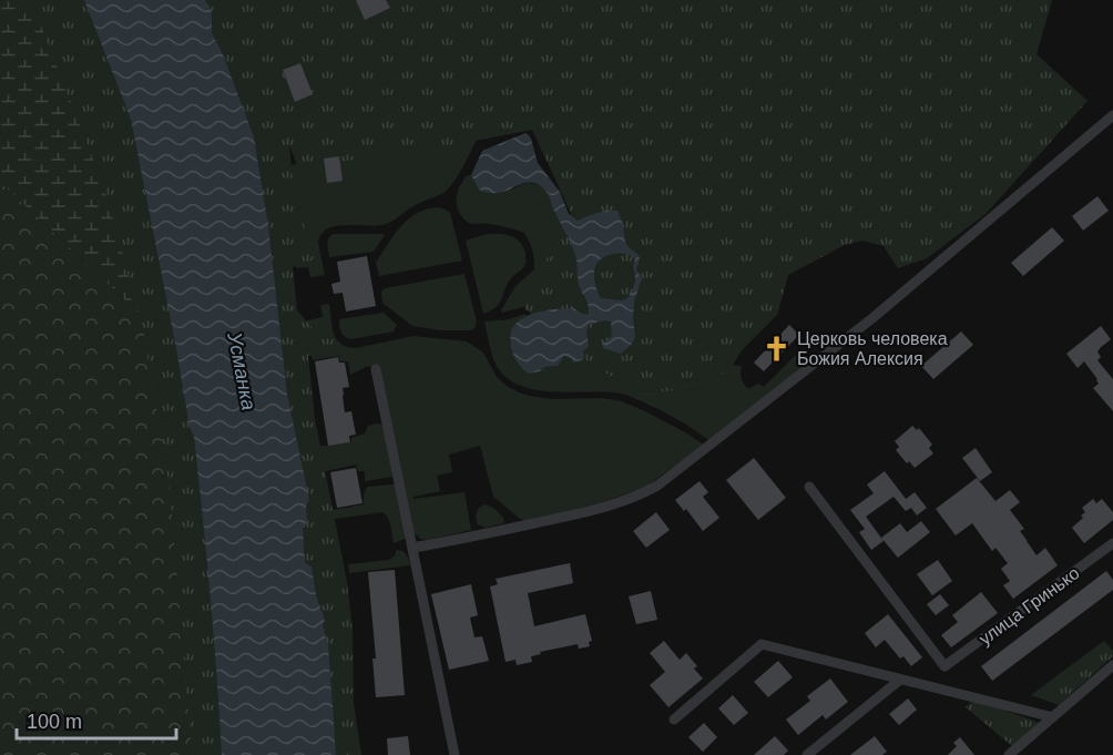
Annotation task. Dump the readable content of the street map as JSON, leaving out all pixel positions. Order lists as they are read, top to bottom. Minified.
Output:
{"streets":{"street":["улица Гринько"]},"water":["Усманка"],"places":{"church":["Церковь человека Божия Алексия"]},"scale_bar":"100 m"}
